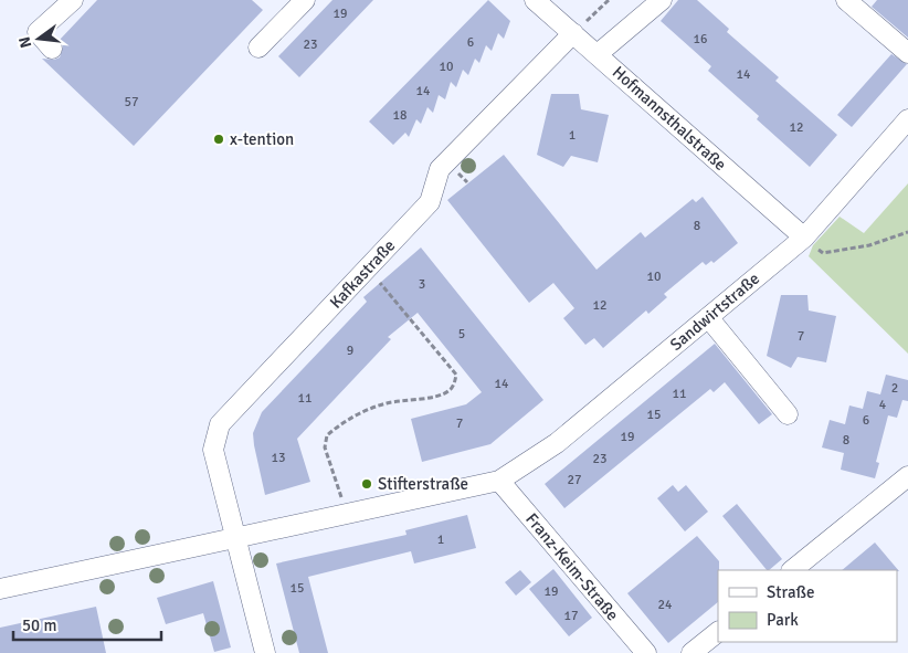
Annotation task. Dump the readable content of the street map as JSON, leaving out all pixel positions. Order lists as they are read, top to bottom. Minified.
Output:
{"streets":{"street":["Hofmannsthalstraße","Kafkastraße","Sandwirtstraße","Franz-Keim-Straße"]},"crossings":[["Hofmannsthalstraße","Kafkastraße"],["Hofmannsthalstraße","Sandwirtstraße"],["Sandwirtstraße","Franz-Keim-Straße"]],"places":["x-tention","Stifterstraße"],"house_numbers":["19","16","6","23","10","14","14","57","18","12","1","8","10","3","12","5","7","9","14","2","11","11","4","15","6","7","19","8","13","23","27","1","15","19","24","17"],"legend":["Straße","Park"],"scale_bar":"50 m","north":"left"}
